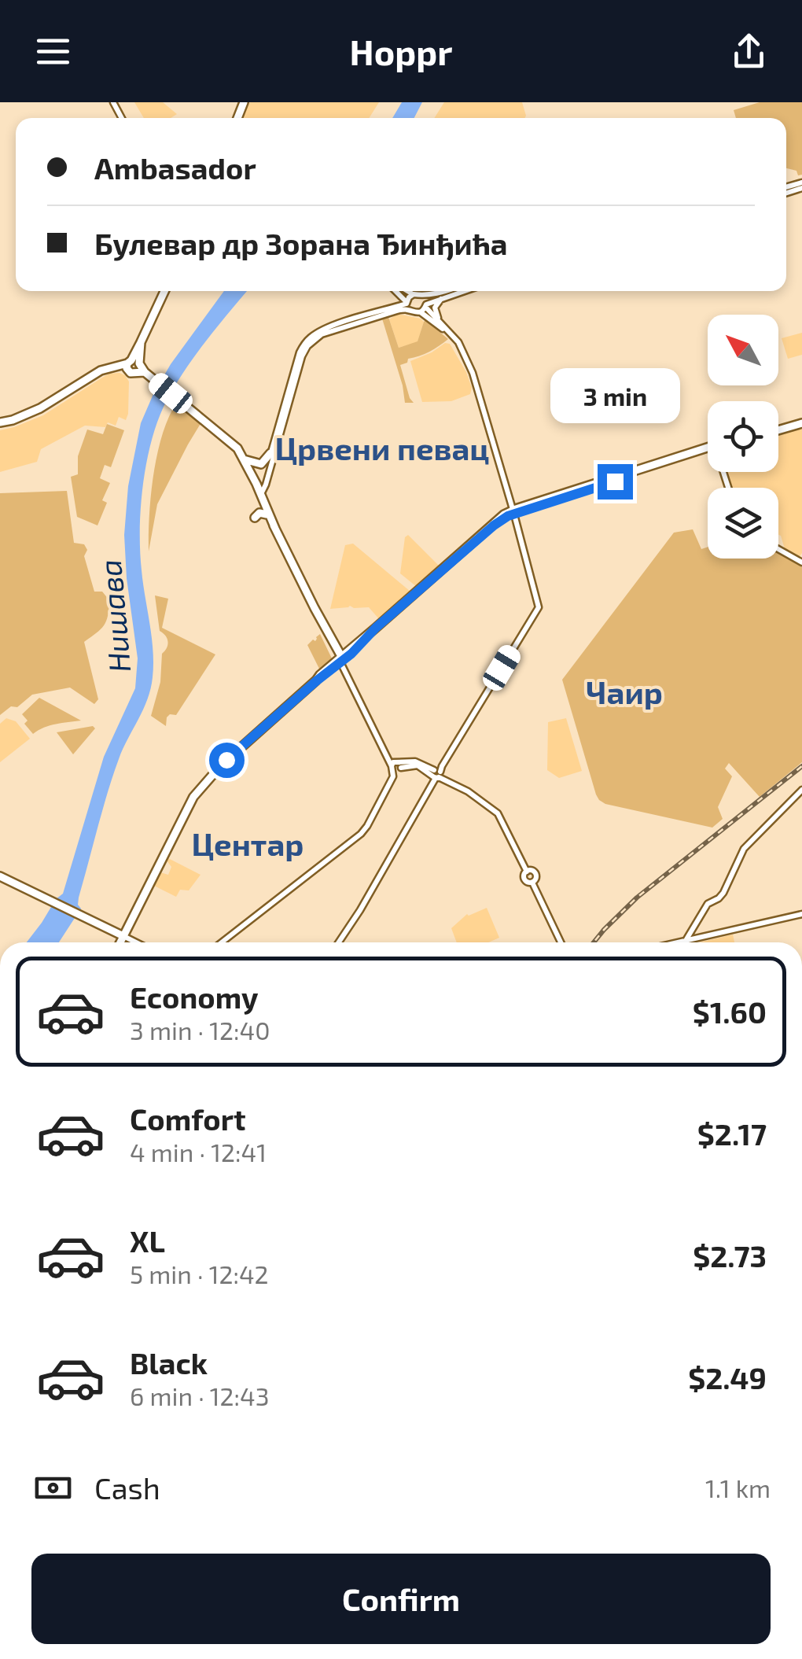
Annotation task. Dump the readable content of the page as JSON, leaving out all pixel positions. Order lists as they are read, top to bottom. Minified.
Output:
{"districts":["Црвени певац","Чаир","Центар"],"water":["Нишава"],"north":"top left","page":{"header":"Hoppr","banner":["Ambasador","Булевар др Зорана Ђинђића"],"bubble":"3 min","list":[{"name":"Economy","note":"3 min · 12:40","value":"$1.60"},{"name":"Comfort","note":"4 min · 12:41","value":"$2.17"},{"name":"XL","note":"5 min · 12:42","value":"$2.73"},{"name":"Black","note":"6 min · 12:43","value":"$2.49"}],"pay":["Cash","1.1 km"],"buttons":"Confirm"}}
